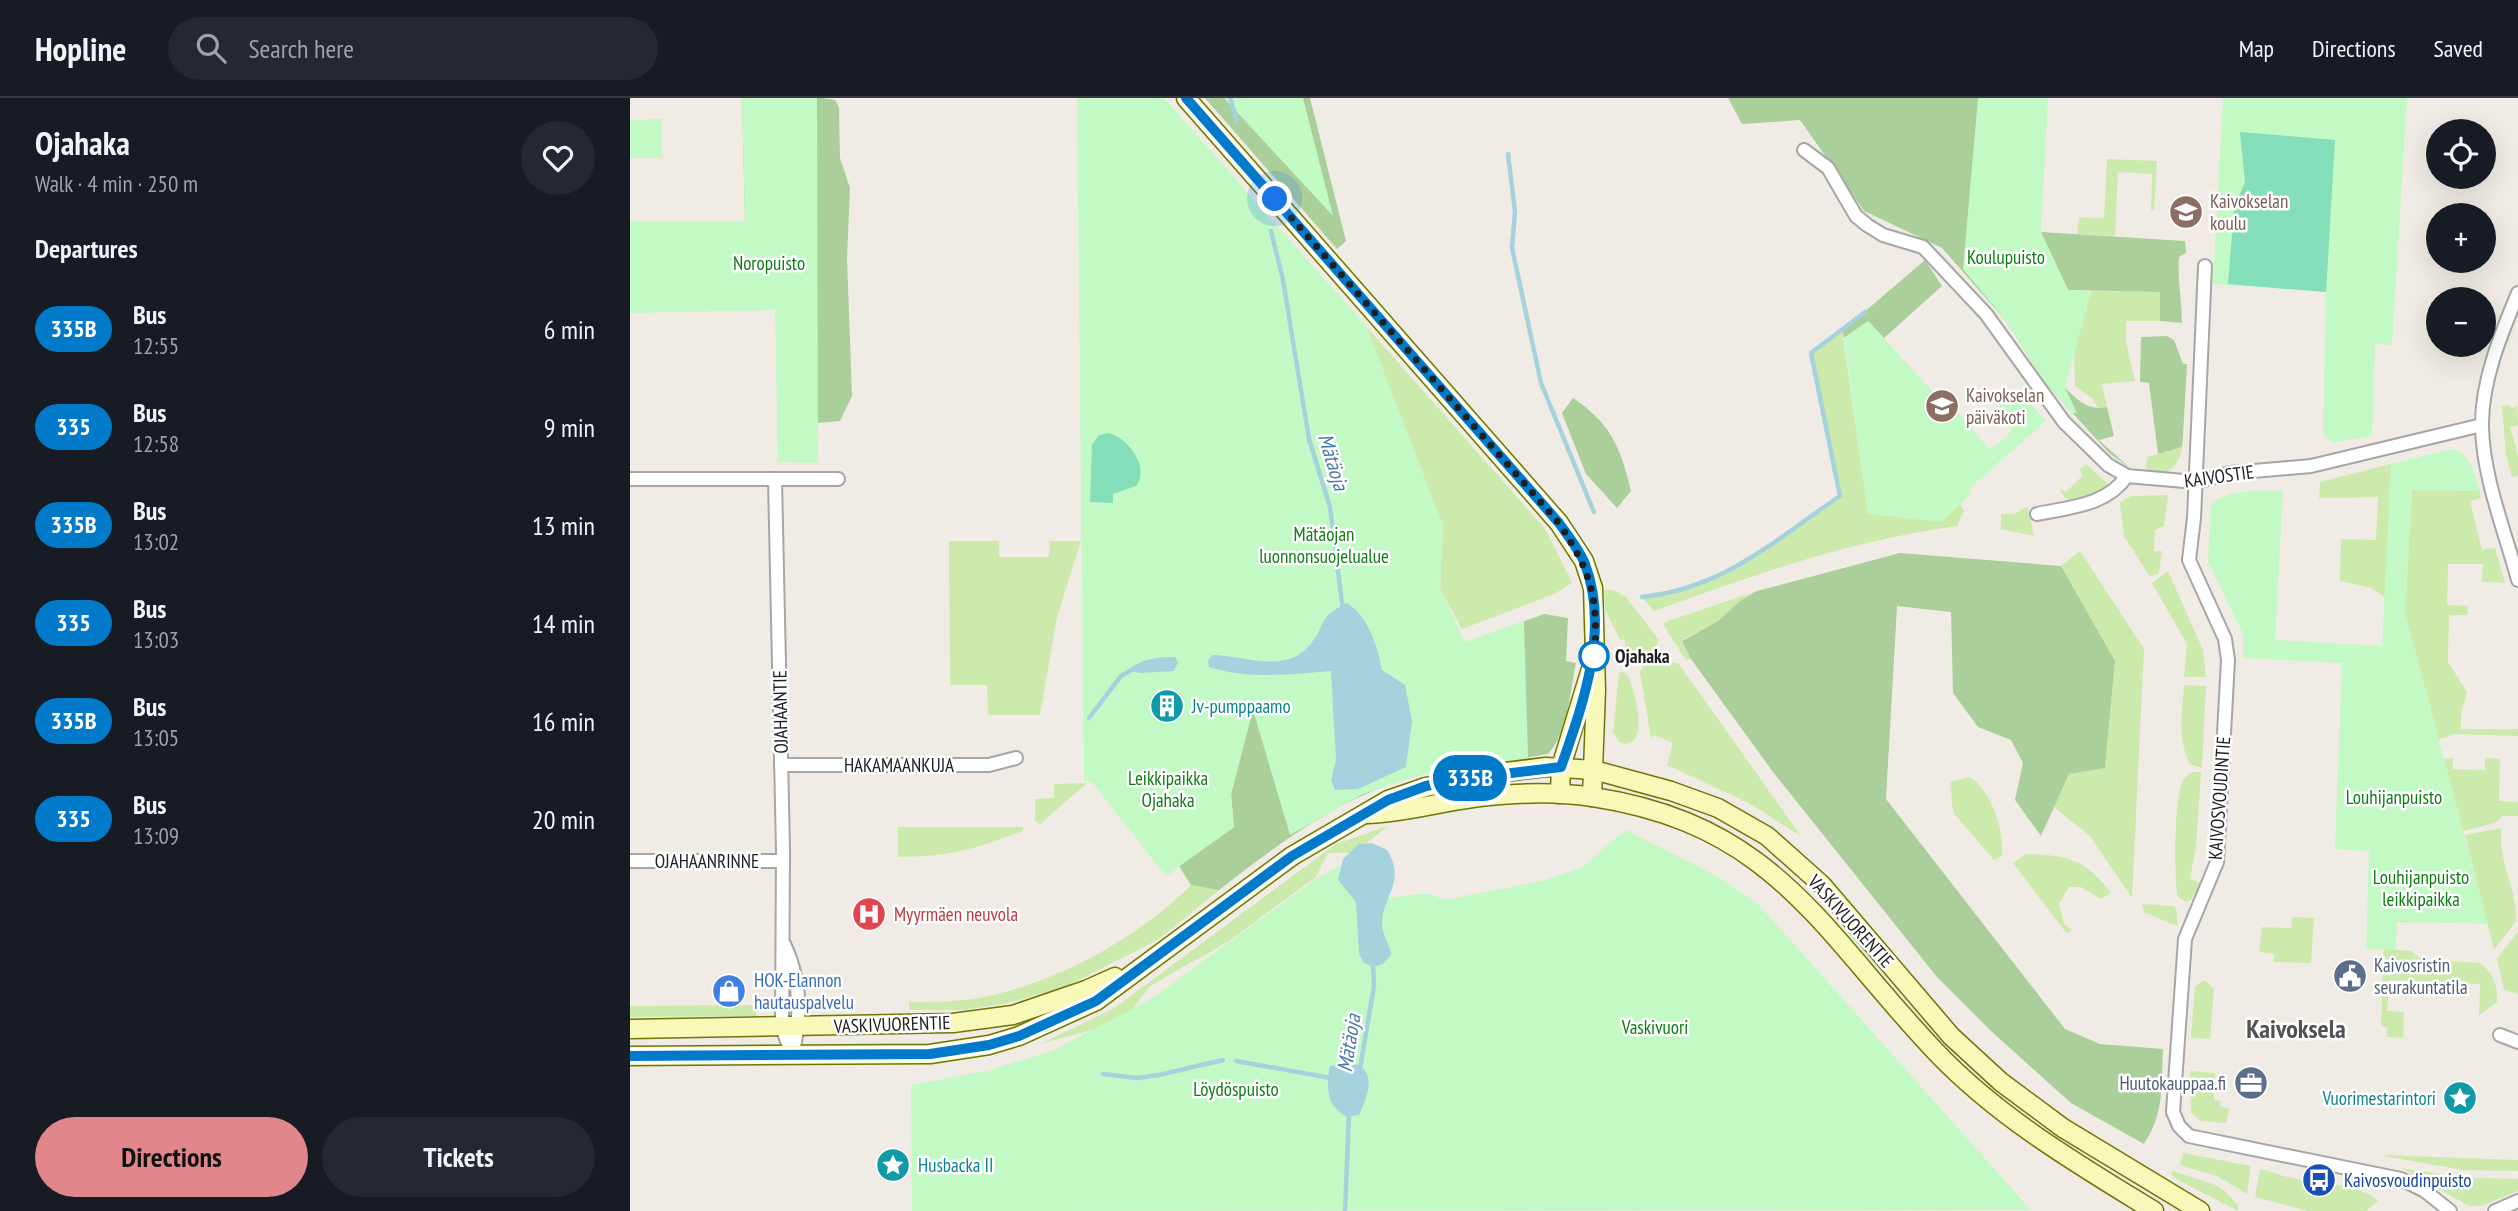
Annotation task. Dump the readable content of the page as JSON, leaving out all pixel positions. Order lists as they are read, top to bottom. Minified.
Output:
{"streets":{"main road":["VASKIVUORENTIE"],"street":["KAIVOSTIE","OJAHAANTIE","HAKAMAANKUJA","KAIVOSVOUDINTIE","OJAHAANRINNE"]},"crossings":[["KAIVOSTIE","KAIVOSVOUDINTIE"],["OJAHAANTIE","HAKAMAANKUJA"],["OJAHAANTIE","OJAHAANRINNE"],["OJAHAANTIE","VASKIVUORENTIE"]],"districts":["Kaivoksela"],"water":["Mätäoja"],"parks":["Koulupuisto","Noropuisto","Mätäojan luonnonsuojelualue","Leikkipaikka Ojahaka","Louhijanpuisto","Louhijanpuisto leikkipaikka","Vaskivuori","Löydöspuisto"],"places":{"school or university":["Kaivokselan koulu","Kaivokselan päiväkoti"],"other":["Ojahaka"],"building":["Jv-pumppaamo"],"hospital":["Myyrmäen neuvola"],"public building":["Kaivosristin seurakuntatila"],"shop":["HOK-Elannon hautauspalvelu"],"office":["Huutokauppaa.fi"],"place":["Vuorimestarintori","Husbacka II"],"bus stop":["Kaivosvoudinpuisto"]},"lines":["bus line 335B"],"page":{"header":"Hopline","search":"Search here","nav":["Map","Directions","Saved"],"heading":[["Ojahaka","Walk · 4 min · 250 m"],"Departures"],"on_map":"335B","map_buttons":["+","−"],"list":[{"mark":"335B","name":"Bus","note":"12:55","value":"6 min"},{"mark":"335","name":"Bus","note":"12:58","value":"9 min"},{"mark":"335B","name":"Bus","note":"13:02","value":"13 min"},{"mark":"335","name":"Bus","note":"13:03","value":"14 min"},{"mark":"335B","name":"Bus","note":"13:05","value":"16 min"},{"mark":"335","name":"Bus","note":"13:09","value":"20 min"}],"buttons":["Directions","Tickets"]}}
